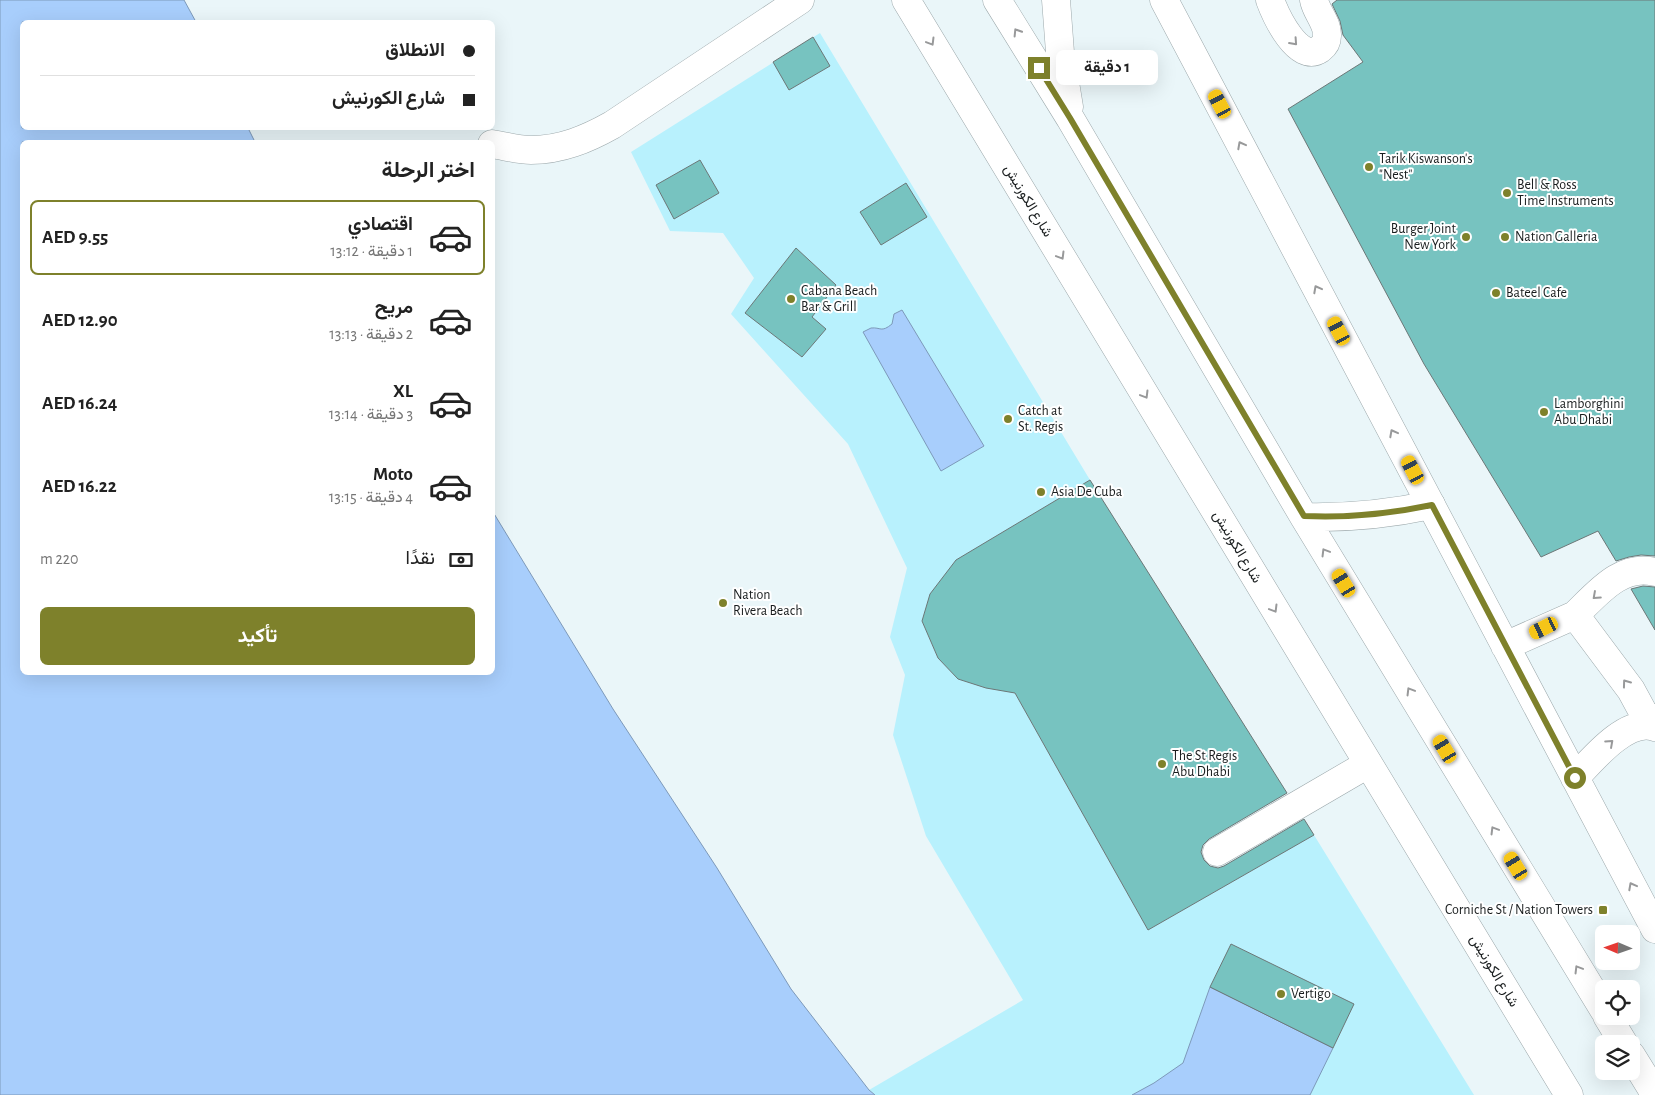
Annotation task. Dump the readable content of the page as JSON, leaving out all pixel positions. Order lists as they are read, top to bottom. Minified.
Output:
{"streets":{"main road":["شارع الكورنيش"]},"places":{"other":["Tarik Kiswanson's \"Nest\"","Bell & Ross Time Instruments","Burger Joint New York","Nation Galleria","Bateel Cafe","Cabana Beach Bar & Grill","Lamborghini Abu Dhabi","Catch at St. Regis","Asia De Cuba","Nation Rivera Beach","The St Regis Abu Dhabi","Vertigo"],"transit":["Corniche St / Nation Towers"]},"north":"left","page":{"banner":["الانطلاق","شارع الكورنيش"],"bubble":"1 دقيقة","heading":"اختر الرحلة","list":[{"name":"اقتصادي","note":"1 دقيقة · 13:12","value":"AED 9.55"},{"name":"مريح","note":"2 دقيقة · 13:13","value":"AED 12.90"},{"name":"XL","note":"3 دقيقة · 13:14","value":"AED 16.24"},{"name":"Moto","note":"4 دقيقة · 13:15","value":"AED 16.22"}],"pay":["نقدًا","220 m"],"buttons":"تأكيد"}}
